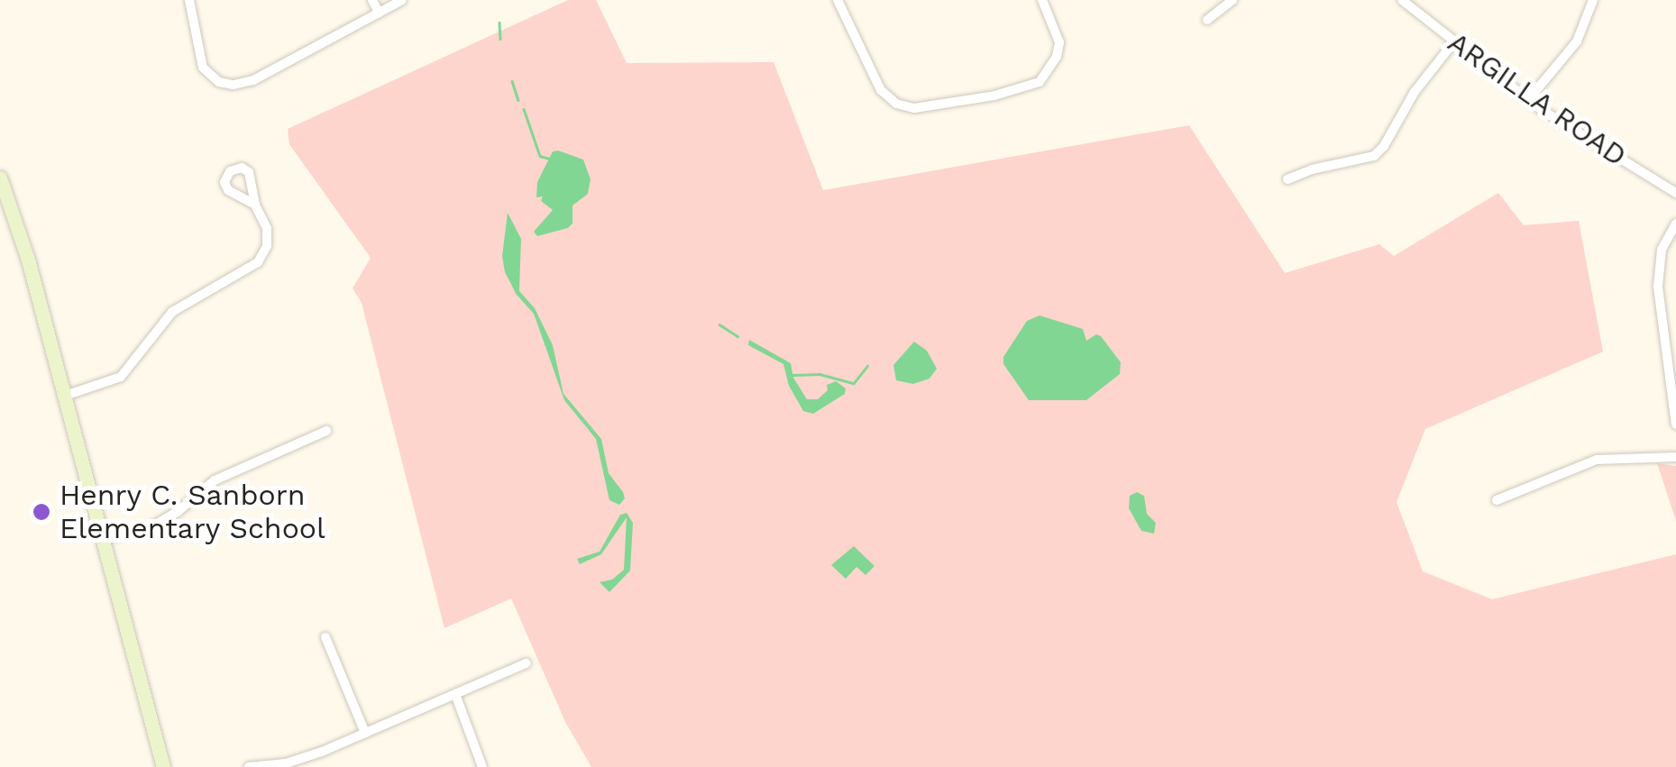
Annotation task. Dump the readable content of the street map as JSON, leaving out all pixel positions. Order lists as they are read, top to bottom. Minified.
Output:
{"streets":{"street":["ARGILLA ROAD"]},"places":["Henry C. Sanborn Elementary School"]}
